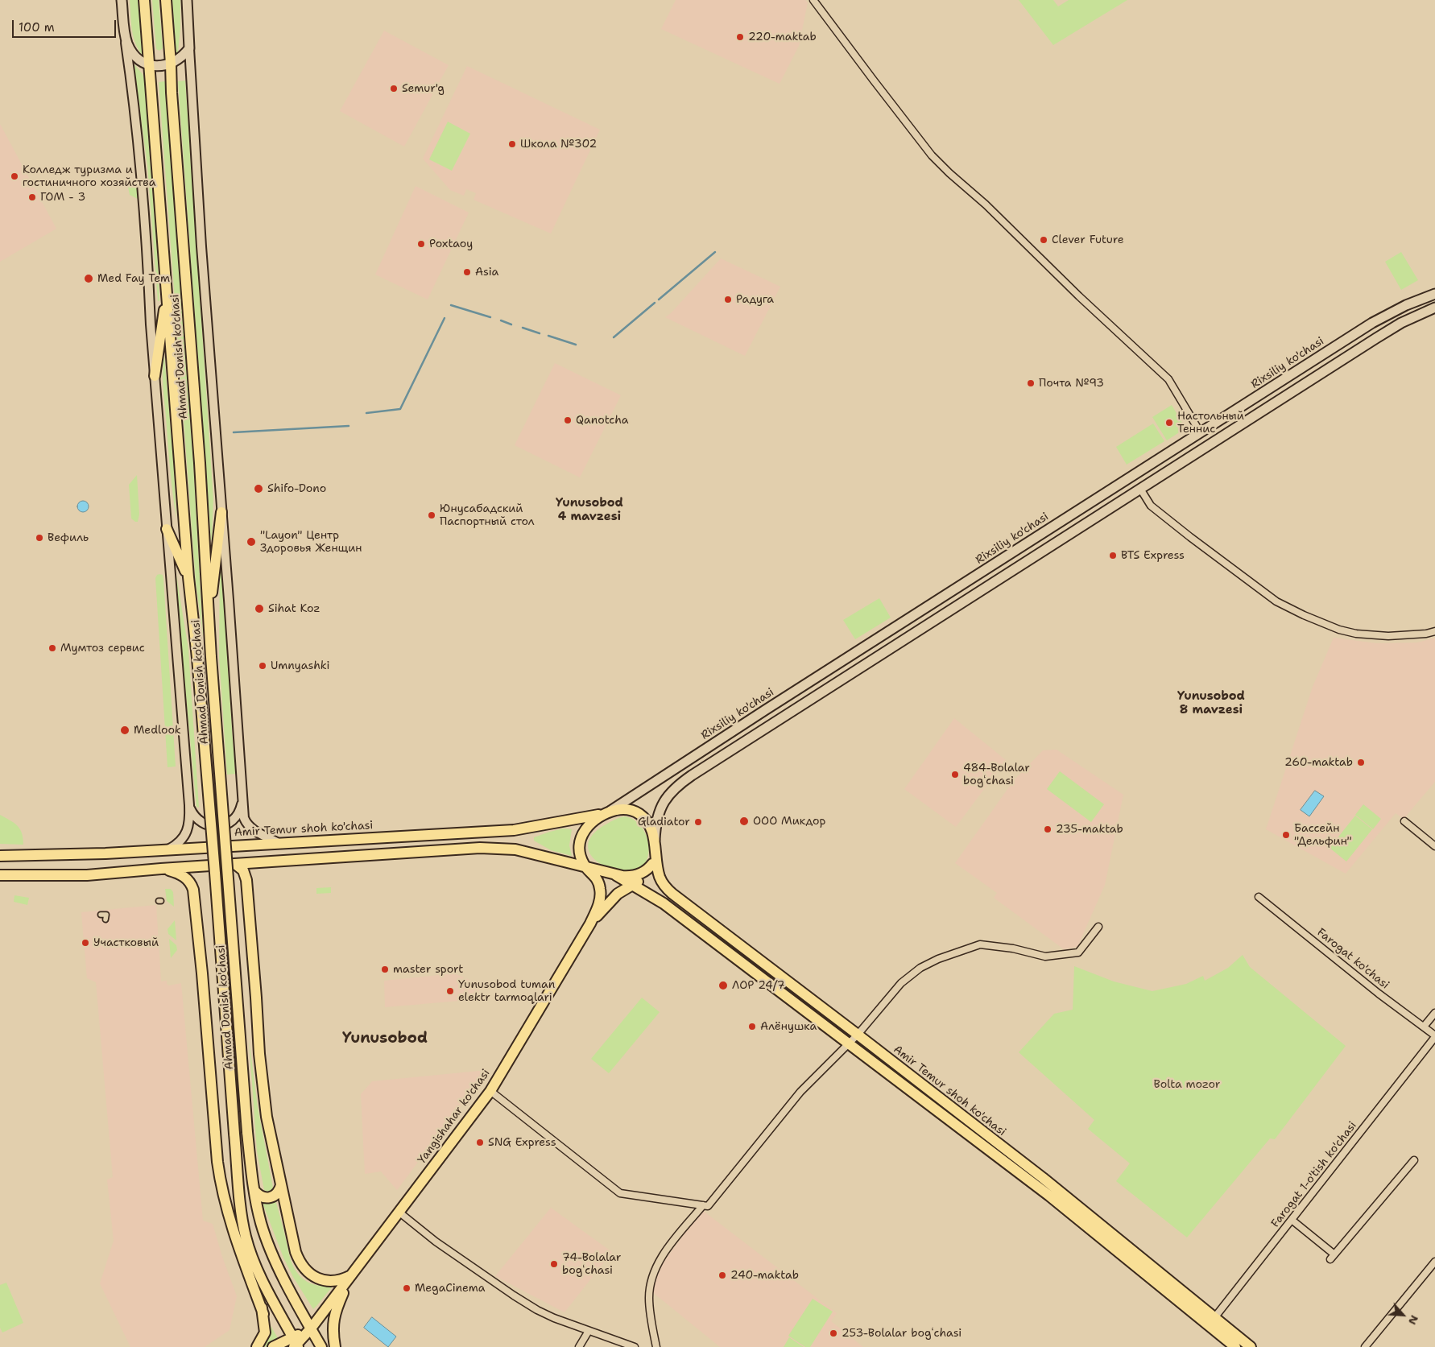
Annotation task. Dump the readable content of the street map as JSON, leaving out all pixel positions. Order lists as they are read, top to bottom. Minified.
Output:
{"streets":{"main road":["Ahmad Donish ko'chasi","Rixsiliy ko'chasi","Amir Temur shoh ko'chasi","Yangishahar ko'chasi"],"street":["Farogat ko'chasi","Farogat 1-o'tish ko'chasi"]},"crossings":[["Ahmad Donish ko'chasi","Amir Temur shoh ko'chasi"],["Rixsiliy ko'chasi","Amir Temur shoh ko'chasi"],["Rixsiliy ko'chasi","Yangishahar ko'chasi"],["Amir Temur shoh ko'chasi","Yangishahar ko'chasi"],["Amir Temur shoh ko'chasi","Farogat 1-o'tish ko'chasi"],["Farogat ko'chasi","Farogat 1-o'tish ko'chasi"]],"districts":["Yunusobod 4 mavzesi","Yunusobod 8 mavzesi","Yunusobod"],"parks":["Bolta mozor"],"places":["220-maktab","Semur'g","Школа №302","Колледж туризма и гостиничного хозяйства","ГОМ - 3","Clever Future","Poxtaoy","Asia","Med Fay Tem","Радуга","Почта №93","Qanotcha","Настольный Теннис","Shifo-Dono","Юнусабадский Паспортный стол","Вефиль","\"Layon\" Центр Здоровья Женщин","BTS Express","Sihat Koz","Мумтоз сервис","Umnyashki","Medlook","260-maktab","484-Bolalar bogʻchasi","ООО Микдор","Gladiator","235-maktab","Бассейн \"Дельфин\"","Участковый","master sport","ЛОР 24/7","Yunusobod tuman elektr tarmoqlari","Алёнушка","SNG Express","74-Bolalar bogʻchasi","240-maktab","MegaCinema","253-Bolalar bogʻchasi"],"scale_bar":"100 m","north":"bottom right"}
